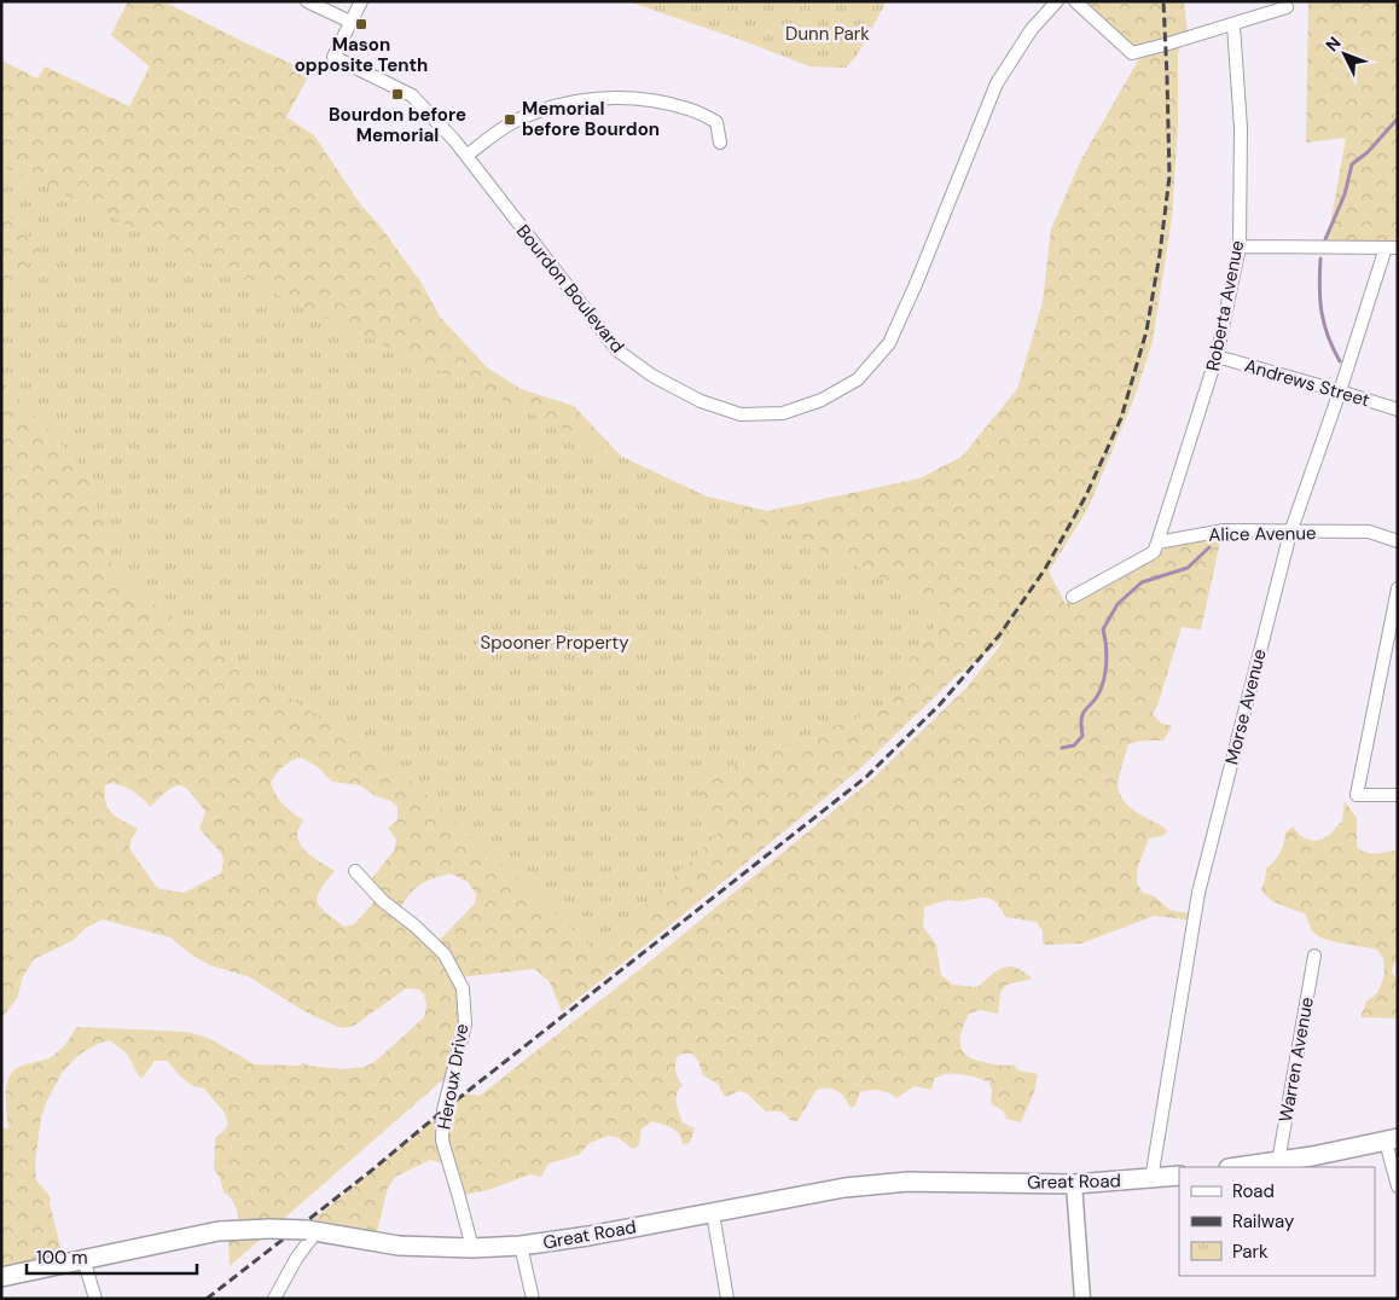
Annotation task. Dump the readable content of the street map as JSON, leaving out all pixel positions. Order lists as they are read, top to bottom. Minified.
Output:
{"streets":{"main road":["Great Road"],"street":["Bourdon Boulevard","Roberta Avenue","Andrews Street","Alice Avenue","Morse Avenue","Warren Avenue","Heroux Drive"]},"crossings":[["Roberta Avenue","Andrews Street"],["Roberta Avenue","Alice Avenue"],["Andrews Street","Morse Avenue"],["Alice Avenue","Morse Avenue"],["Morse Avenue","Great Road"],["Heroux Drive","Great Road"]],"parks":["Dunn Park","Spooner Property"],"places":{"transit":["Mason opposite Tenth","Bourdon before Memorial","Memorial before Bourdon"]},"legend":["Road","Railway","Park"],"scale_bar":"100 m","north":"top left"}
